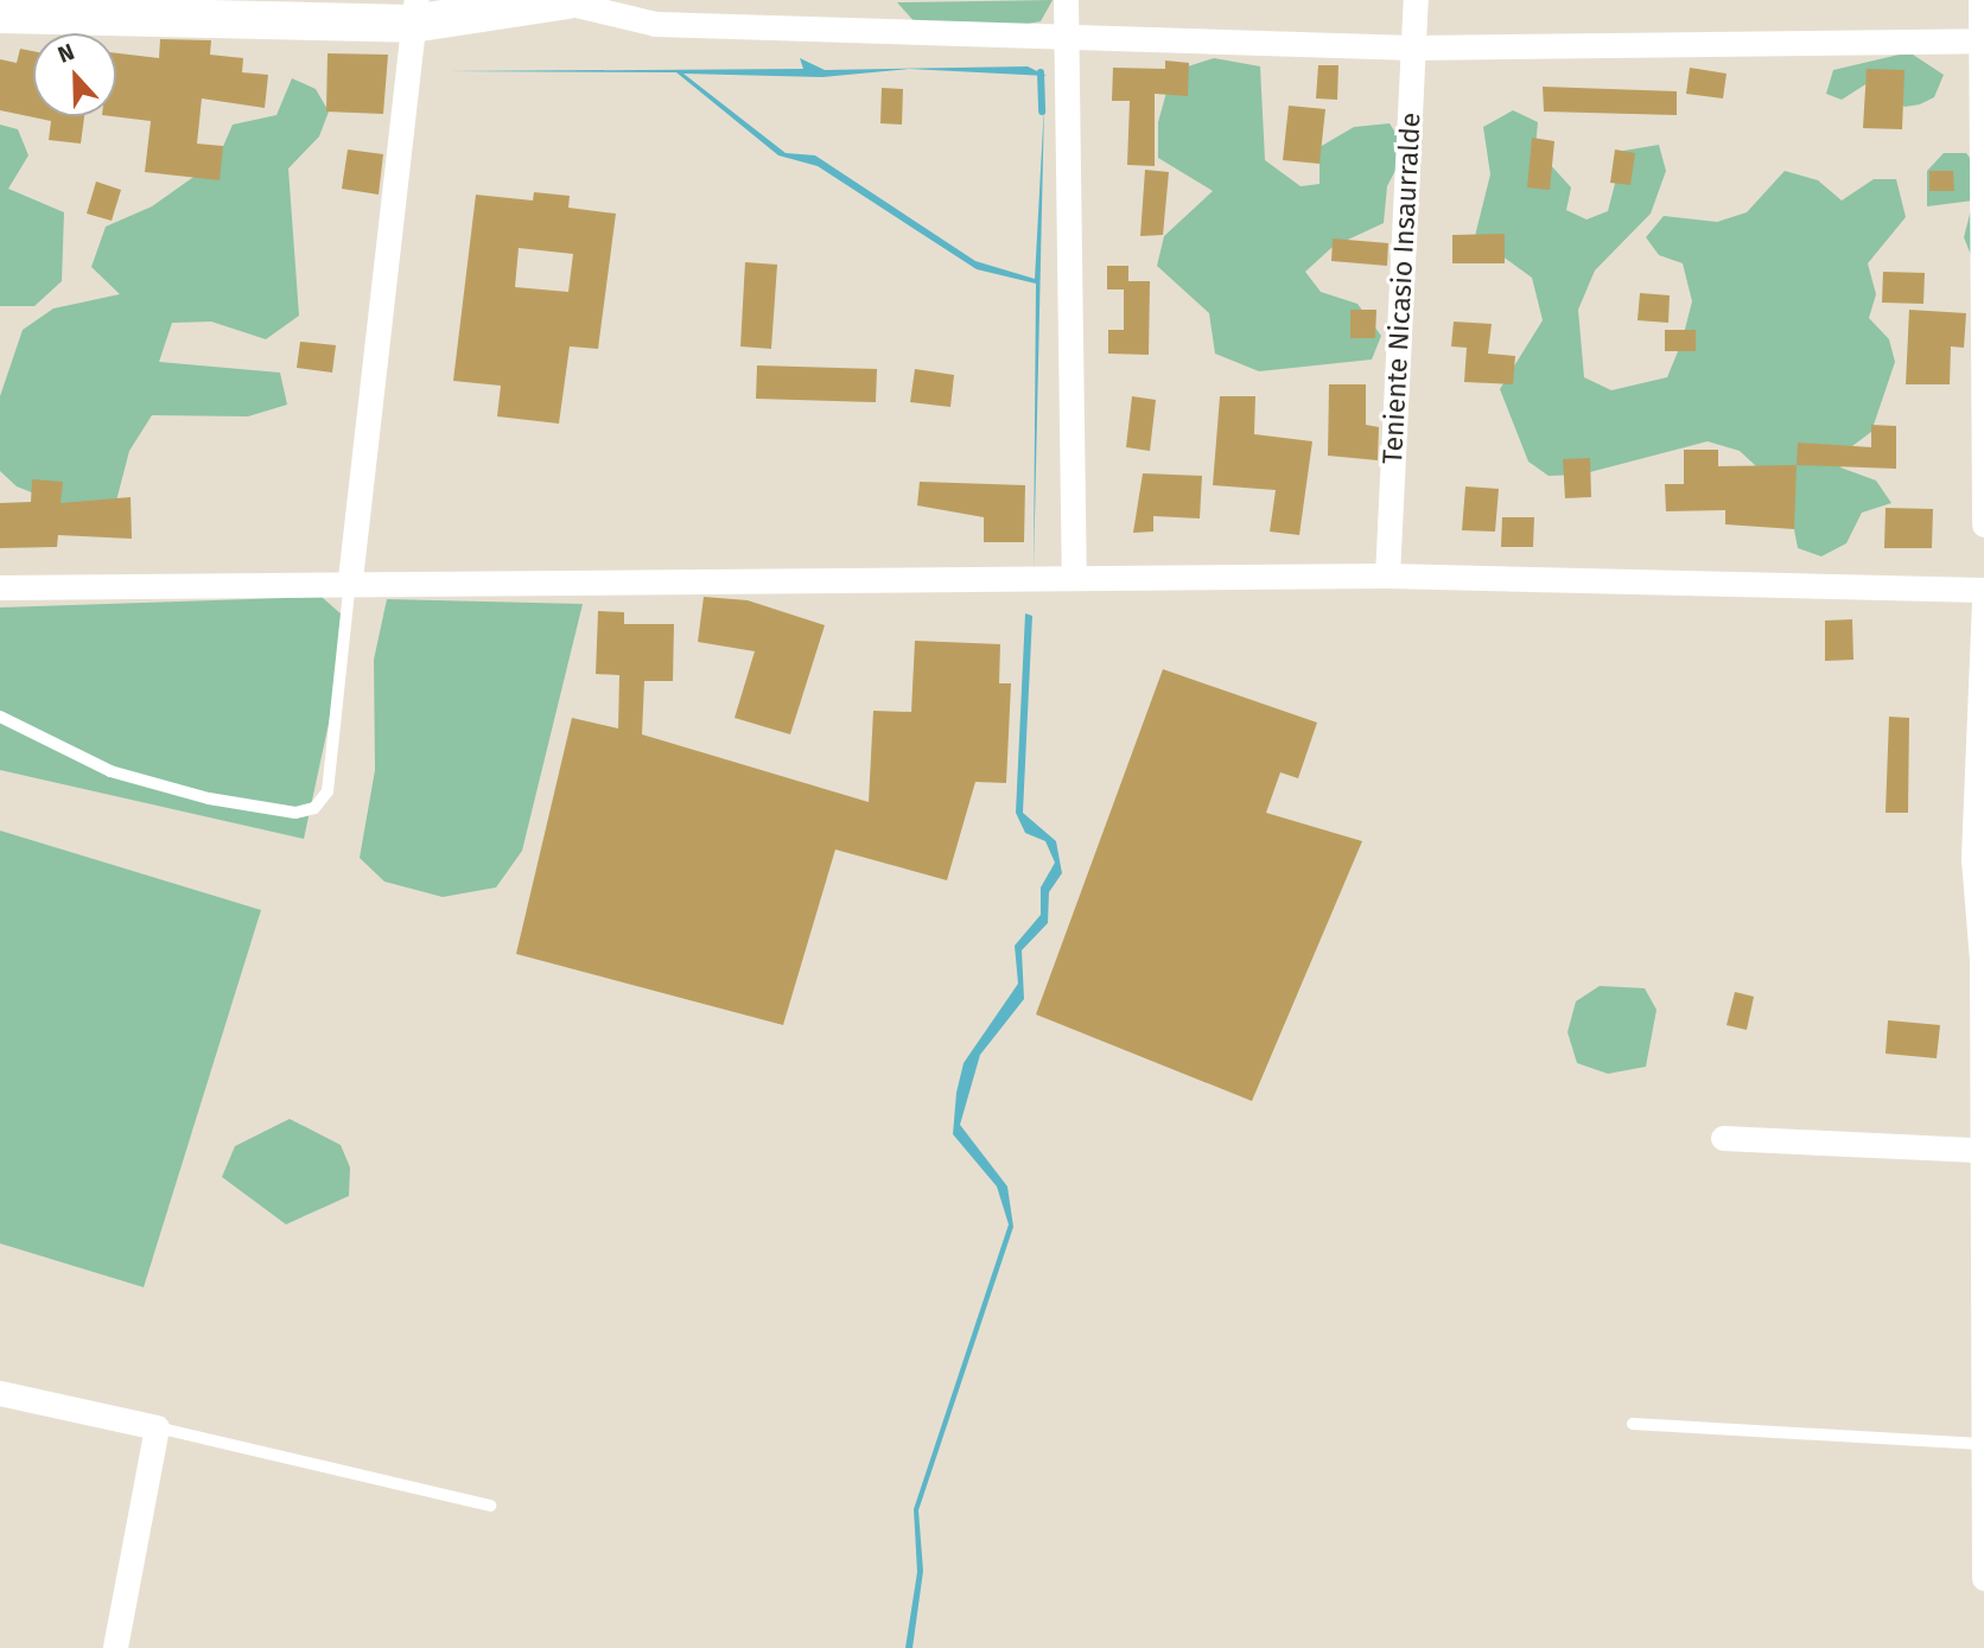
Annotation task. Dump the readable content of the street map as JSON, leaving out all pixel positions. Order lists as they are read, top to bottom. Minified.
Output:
{"streets":{"street":["Teniente Nicasio Insaurralde"]},"north":"top"}
